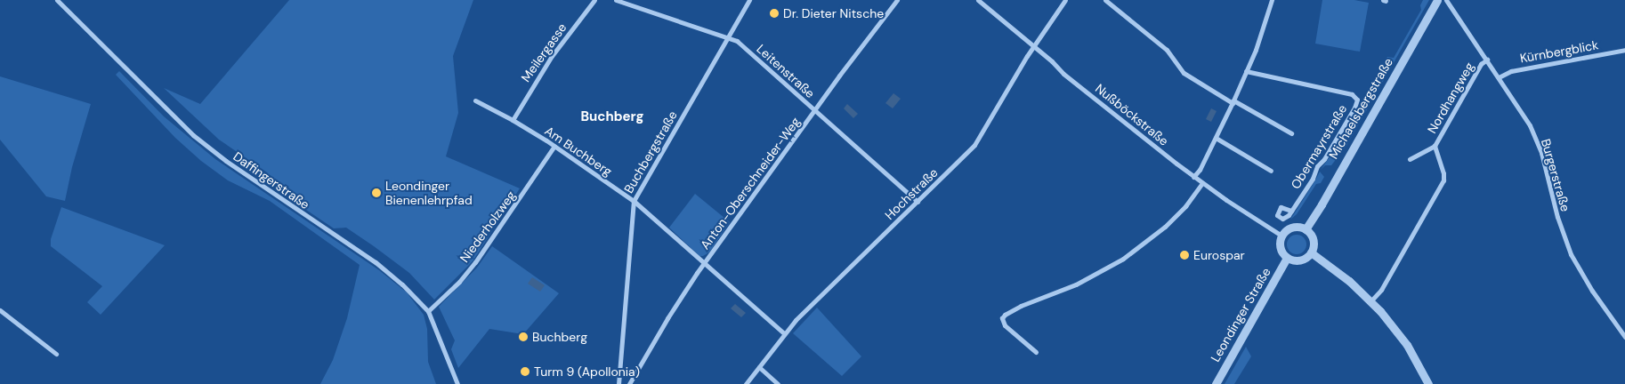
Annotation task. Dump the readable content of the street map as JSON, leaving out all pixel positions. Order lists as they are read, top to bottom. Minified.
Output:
{"streets":{"street":["Kürnbergblick","Meilergasse","Leitenstraße","Nordhangweg","Michaelsbergstraße","Nußböckstraße","Obermayrstraße","Am Buchberg","Buchbergstraße","Burgerstraße","Daffingerstraße","Anton-Oberschneider-Weg","Hochstraße","Niederholzweg","Leondinger Straße"]},"crossings":[["Kürnbergblick","Burgerstraße"],["Meilergasse","Am Buchberg"],["Leitenstraße","Buchbergstraße"],["Leitenstraße","Anton-Oberschneider-Weg"],["Leitenstraße","Hochstraße"],["Nordhangweg","Burgerstraße"],["Michaelsbergstraße","Nußböckstraße"],["Michaelsbergstraße","Leondinger Straße"],["Nußböckstraße","Hochstraße"],["Nußböckstraße","Leondinger Straße"],["Am Buchberg","Buchbergstraße"],["Am Buchberg","Anton-Oberschneider-Weg"],["Am Buchberg","Hochstraße"],["Am Buchberg","Niederholzweg"],["Daffingerstraße","Niederholzweg"]],"districts":["Buchberg"],"places":["Dr. Dieter Nitsche","Leondinger Bienenlehrpfad","Eurospar","Buchberg","Turm 9 (Apollonia)"]}
